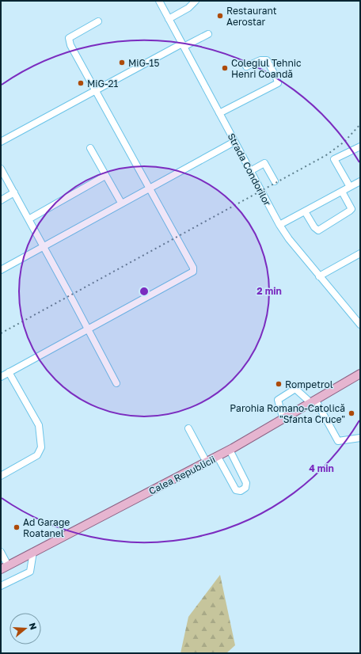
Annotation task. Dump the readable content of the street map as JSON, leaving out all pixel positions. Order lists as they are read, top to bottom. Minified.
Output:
{"streets":{"main road":["Calea Republicii"],"street":["Strada Condorilor"]},"places":["Restaurant Aerostar","MiG-15","Colegiul Tehnic Henri Coandă","MiG-21","Rompetrol","Parohia Romano-Catolică \"Sfanta Cruce\"","Ad Garage Roatanel"],"north":"right","rings":["2 min","4 min"]}
